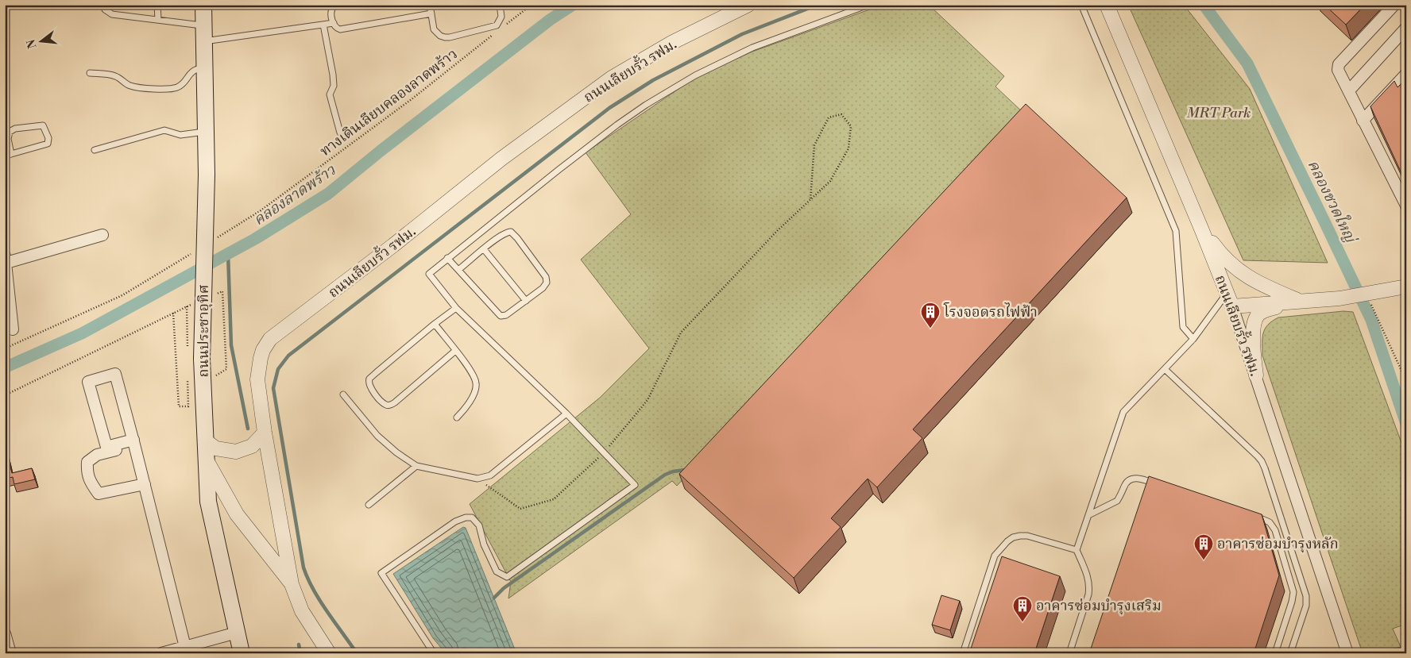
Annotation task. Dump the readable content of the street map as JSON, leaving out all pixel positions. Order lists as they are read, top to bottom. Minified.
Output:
{"streets":{"main road":["ถนนประชาอุทิศ"],"street":["ถนนเลียบรั้ว รฟม."],"path":["ทางเดินเลียบคลองลาดพร้าว"]},"water":["คลองลาดพร้าว","คลองชวดใหญ่"],"parks":["MRT Park"],"places":{"building":["โรงจอดรถไฟฟ้า","อาคารซ่อมบำรุงหลัก","อาคารซ่อมบำรุงเสริม"]},"north":"left"}
